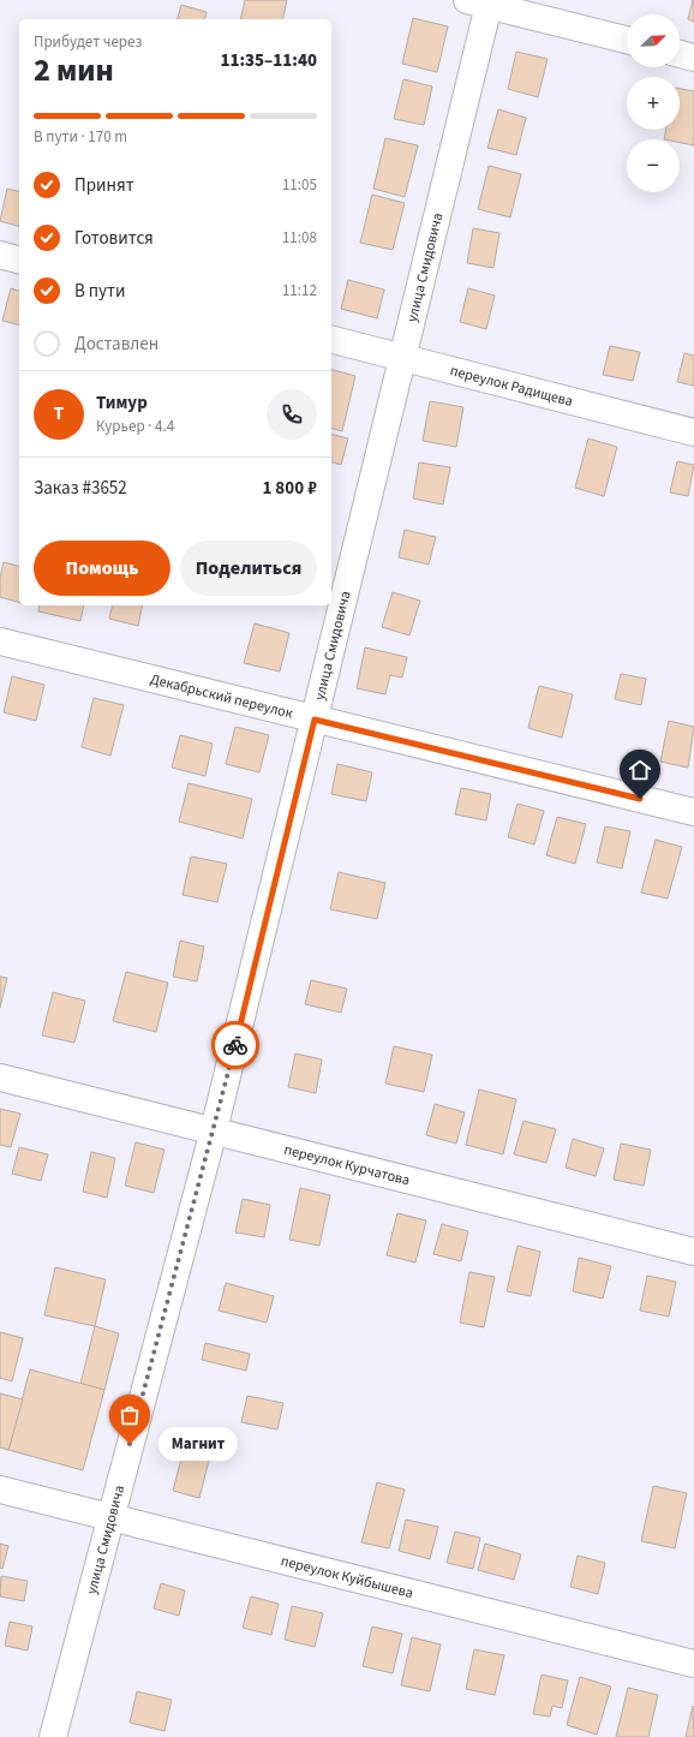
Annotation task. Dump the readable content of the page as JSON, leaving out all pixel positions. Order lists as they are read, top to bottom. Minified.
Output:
{"streets":{"street":["улица Смидовича","переулок Радищева","Декабрьский переулок","переулок Курчатова","переулок Куйбышева"]},"crossings":[["улица Смидовича","переулок Радищева"],["улица Смидовича","Декабрьский переулок"],["улица Смидовича","переулок Курчатова"],["улица Смидовича","переулок Куйбышева"]],"places":["Магнит"],"north":"top right","page":{"map_buttons":["+","−"],"heading":["2 мин","Прибудет через","11:35–11:40"],"panel":["Тимур","Курьер · 4.4","Заказ #3652","1 800 ₽"],"bar":"В пути · 170 m","list":[["Принят","11:05"],["Готовится","11:08"],["В пути","11:12"],"Доставлен"],"round":"Т","buttons":["Помощь","Поделиться"],"bubble":"Магнит"}}
